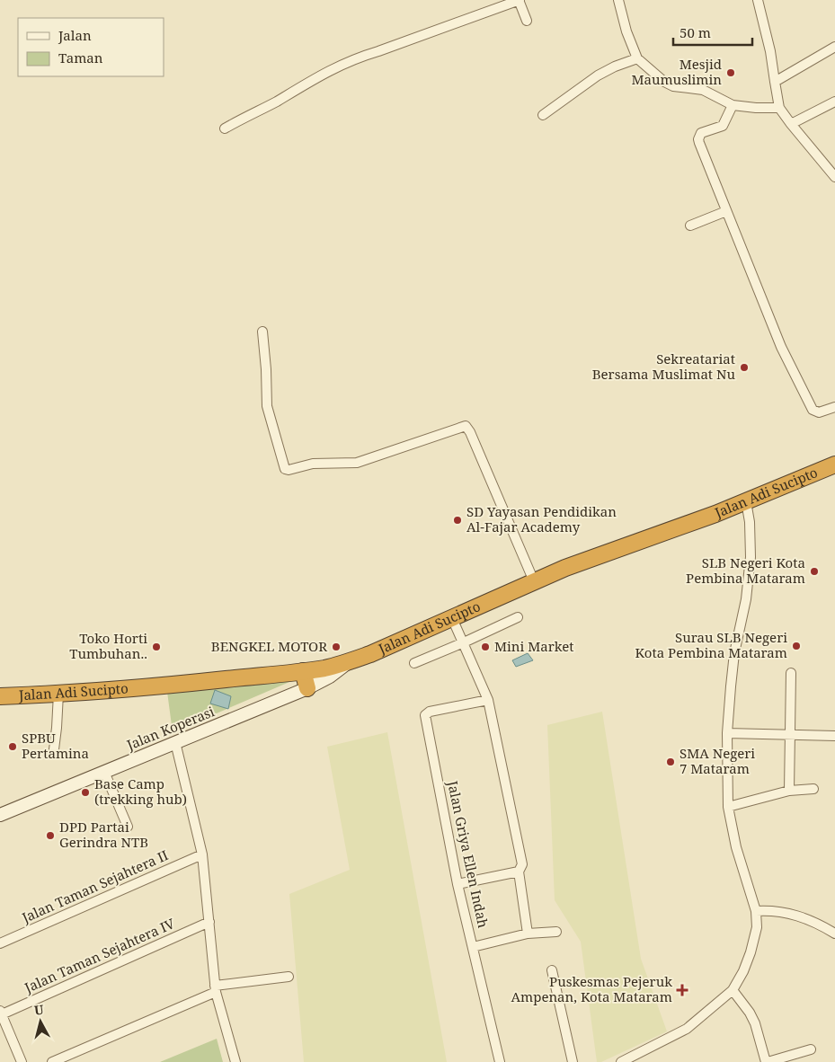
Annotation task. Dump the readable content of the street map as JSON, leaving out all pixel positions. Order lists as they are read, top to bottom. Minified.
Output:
{"streets":{"highway":["Jalan Adi Sucipto"],"street":["Jalan Koperasi","Jalan Griya Ellen Indah","Jalan Taman Sejahtera II","Jalan Taman Sejahtera IV"]},"crossings":[["Jalan Adi Sucipto","Jalan Koperasi"]],"places":{"other":["Mesjid Maumuslimin","Sekreatariat Bersama Muslimat Nu","SD Yayasan Pendidikan Al-Fajar Academy","SLB Negeri Kota Pembina Mataram","Surau SLB Negeri Kota Pembina Mataram","Toko Horti Tumbuhan..","BENGKEL MOTOR","Mini Market","SPBU Pertamina","SMA Negeri 7 Mataram","Base Camp (trekking hub)","DPD Partai Gerindra NTB"],"health":["Puskesmas Pejeruk Ampenan, Kota Mataram"]},"legend":["Jalan","Taman"],"scale_bar":"50 m","north":"top"}
